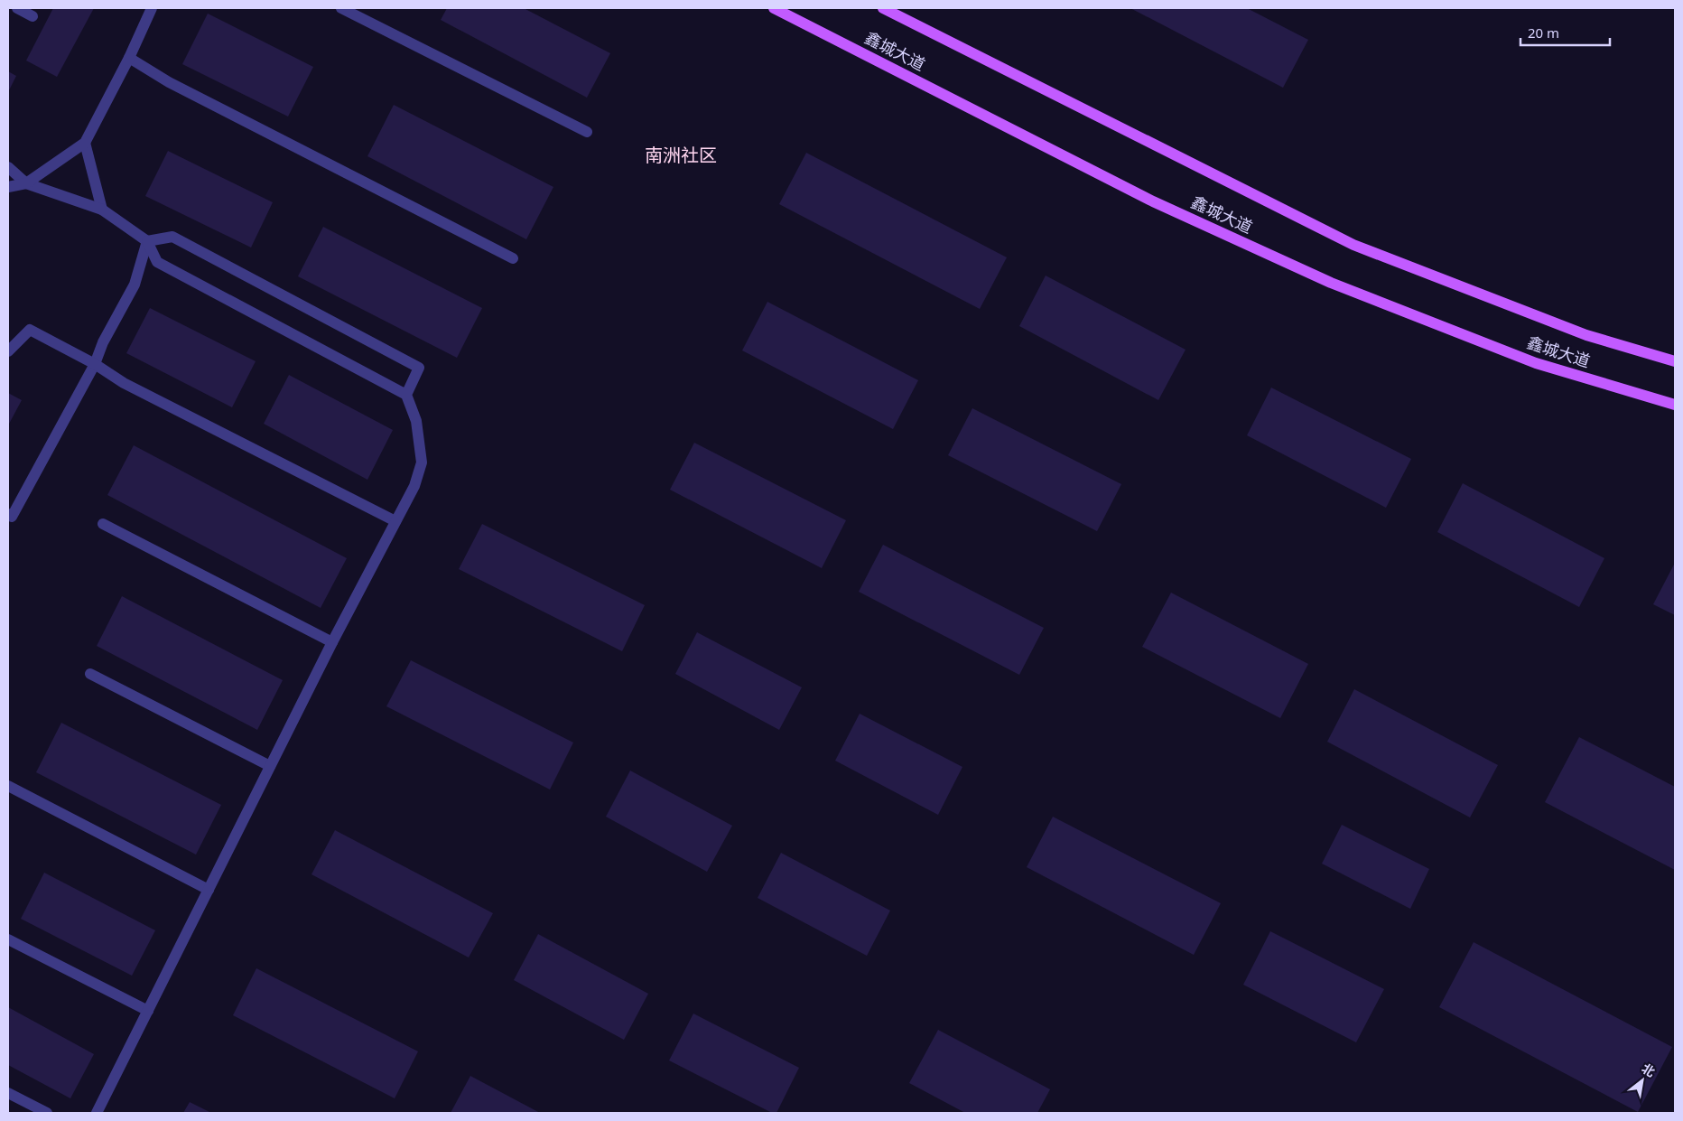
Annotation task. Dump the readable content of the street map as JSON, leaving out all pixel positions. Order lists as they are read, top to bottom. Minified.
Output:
{"streets":{"main road":["鑫城大道"]},"districts":["南洲社区"],"scale_bar":"20 m","north":"top right"}
